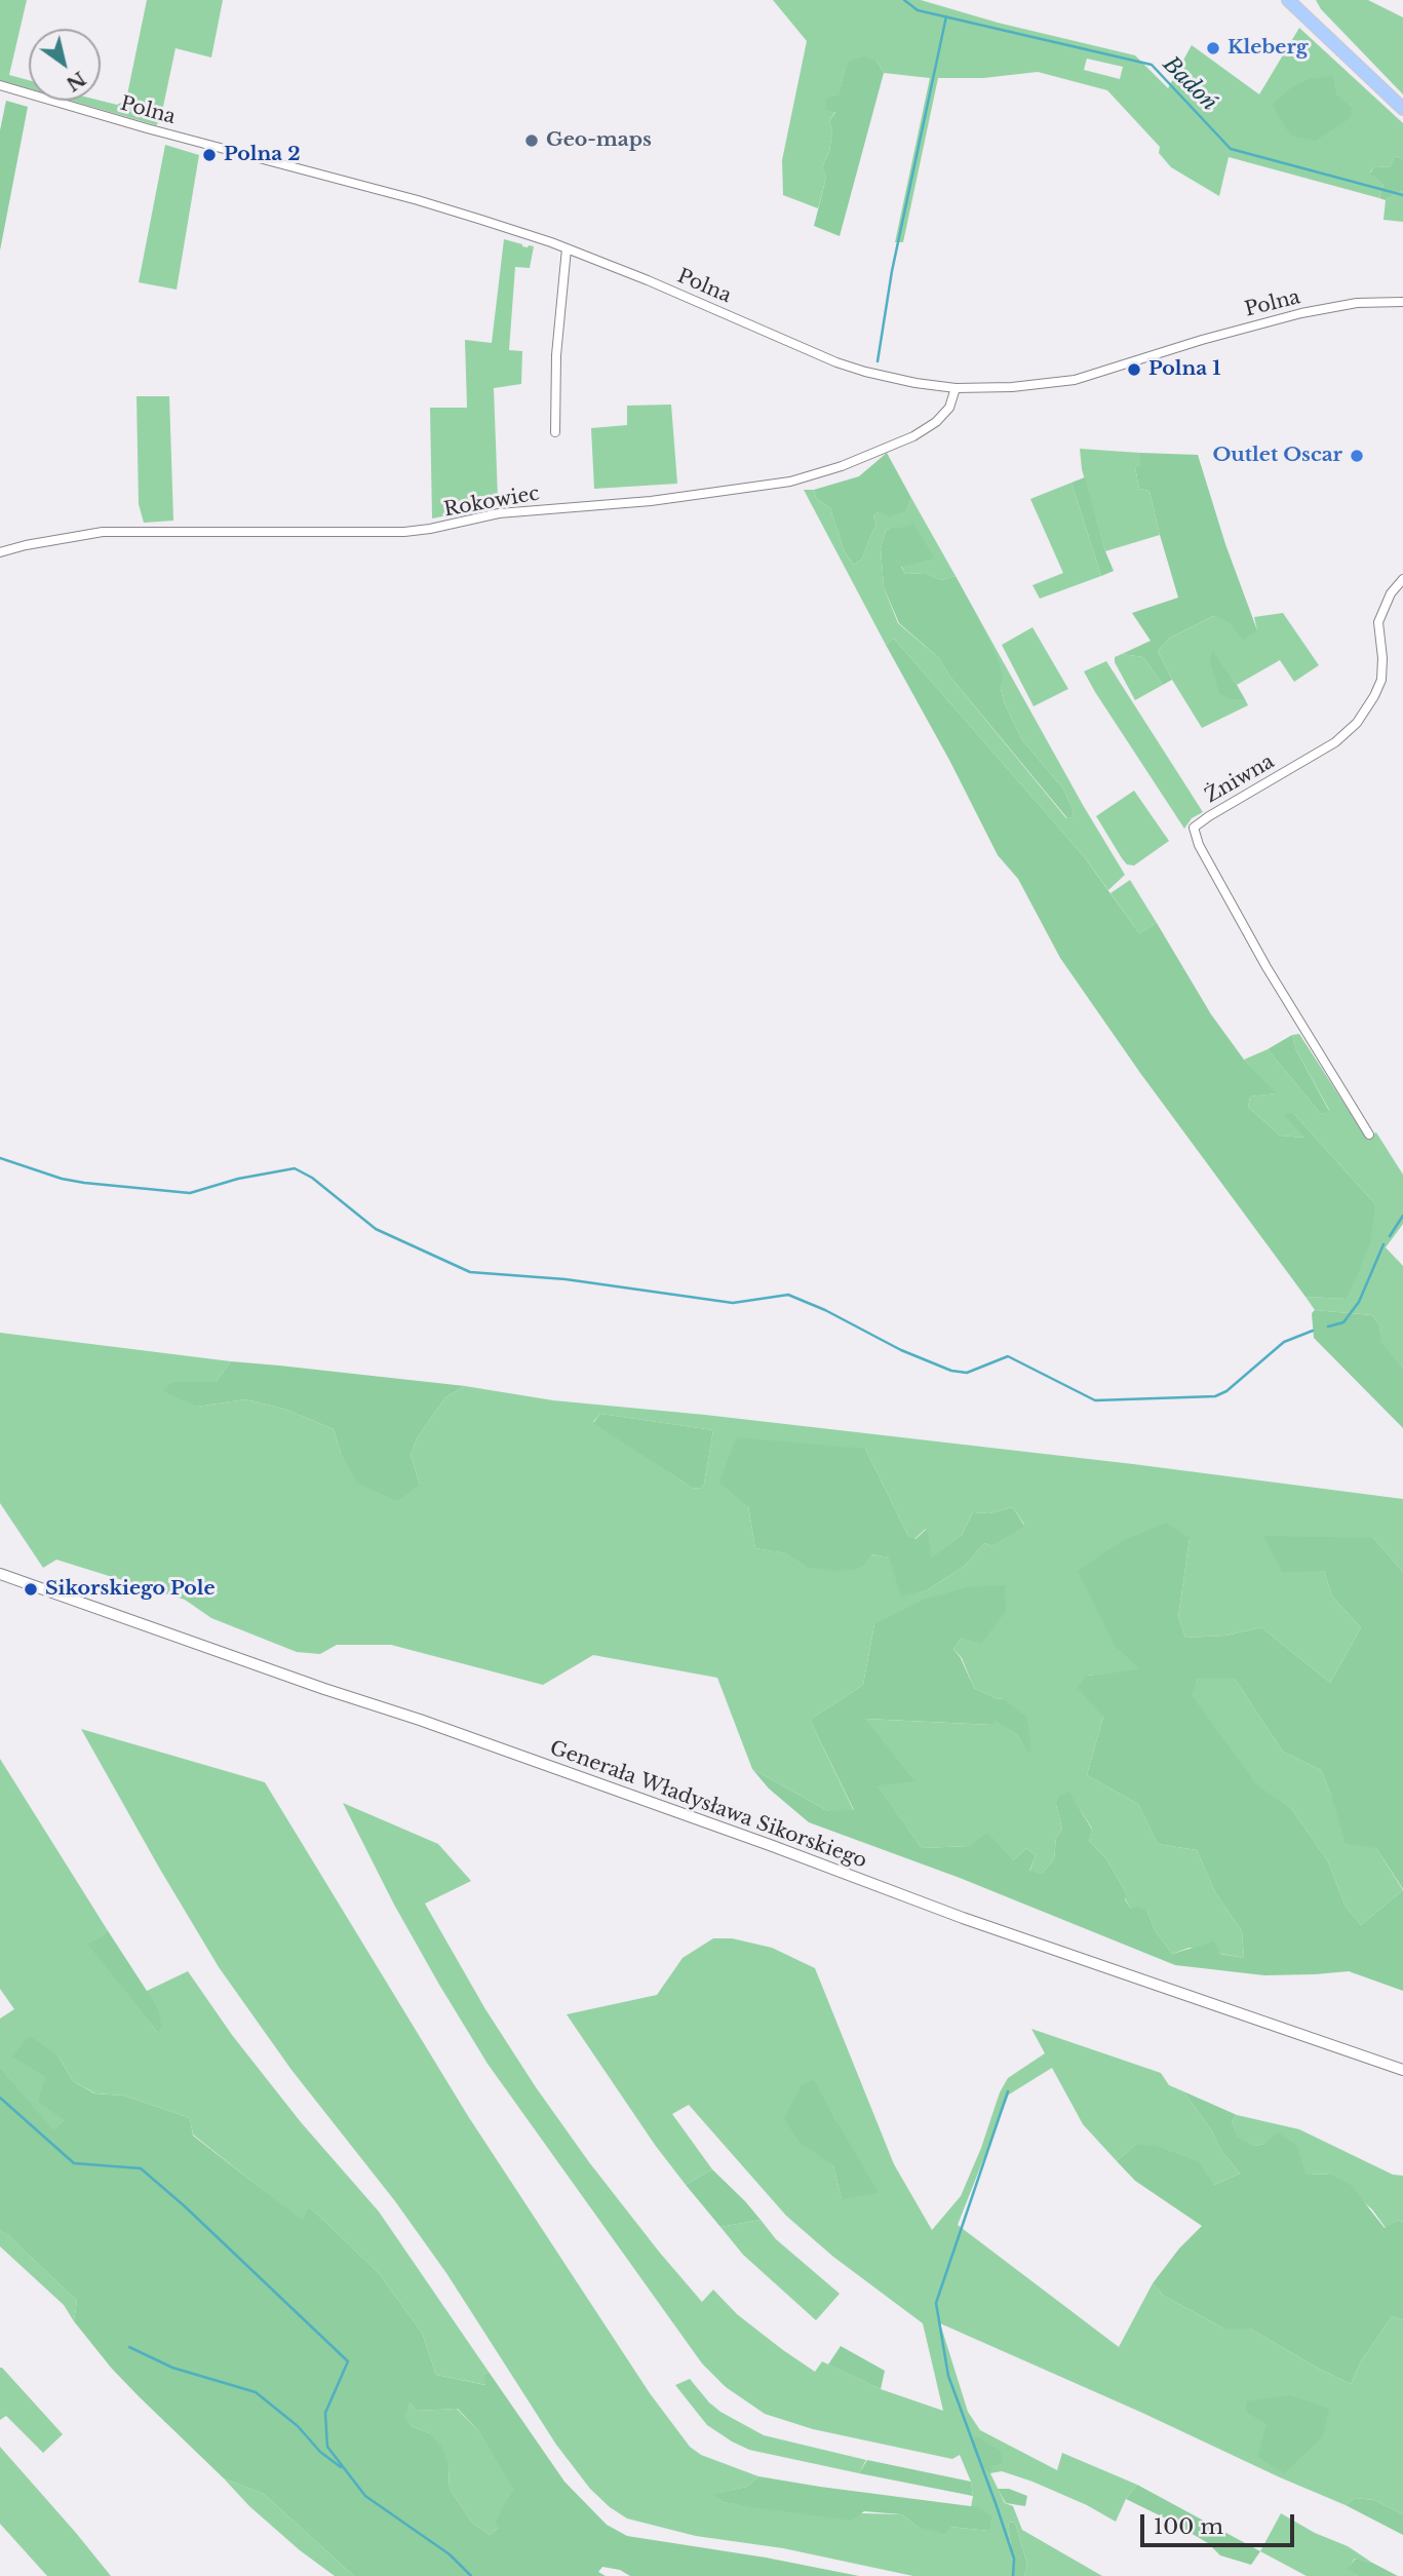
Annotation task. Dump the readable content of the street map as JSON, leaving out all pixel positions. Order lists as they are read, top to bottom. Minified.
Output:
{"streets":{"street":["Polna","Rokowiec","Żniwna","Generała Władysława Sikorskiego"]},"crossings":[["Polna","Rokowiec"]],"water":["Badoń"],"places":["Kleberg","Geo-maps","Polna 2","Polna 1","Outlet Oscar","Sikorskiego Pole"],"scale_bar":"100 m","north":"bottom right"}
